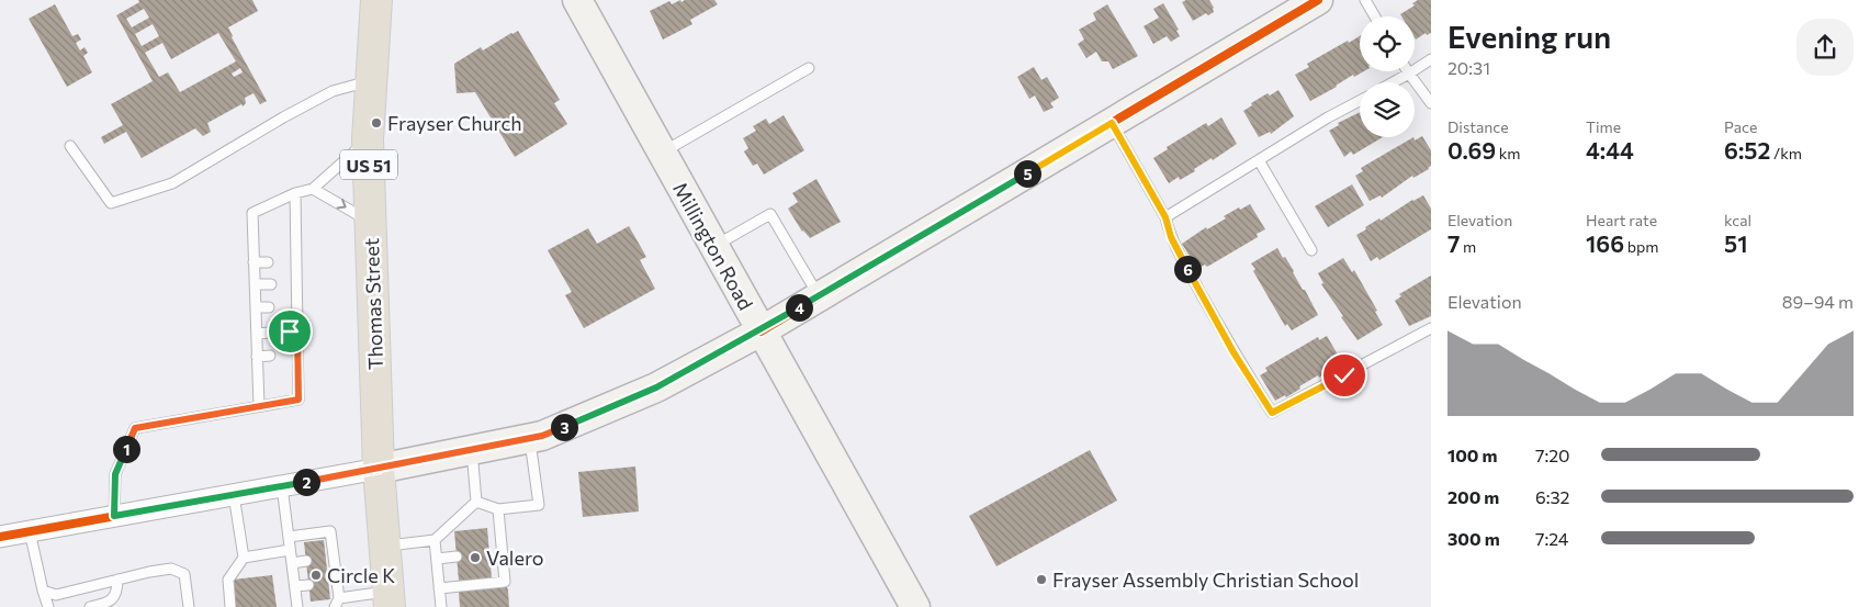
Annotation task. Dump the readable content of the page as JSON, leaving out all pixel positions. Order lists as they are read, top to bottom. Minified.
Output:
{"streets":{"highway":["US 51","Thomas Street"],"main road":["Millington Road"]},"places":["Frayser Church","Valero","Circle K","Frayser Assembly Christian School"],"page":{"heading":["Evening run","20:31"],"stats":[["Distance","0.69 km"],["Time","4:44"],["Pace","6:52 /km"],["Elevation","7 m"],["Heart rate","166 bpm"],["kcal","51"]],"pins":["5","6","4","3","1","2"],"chart":["Elevation","89–94 m"],"list":[{"name":"100 m","note":"7:20"},{"name":"200 m","note":"6:32"},{"name":"300 m","note":"7:24"}]}}
